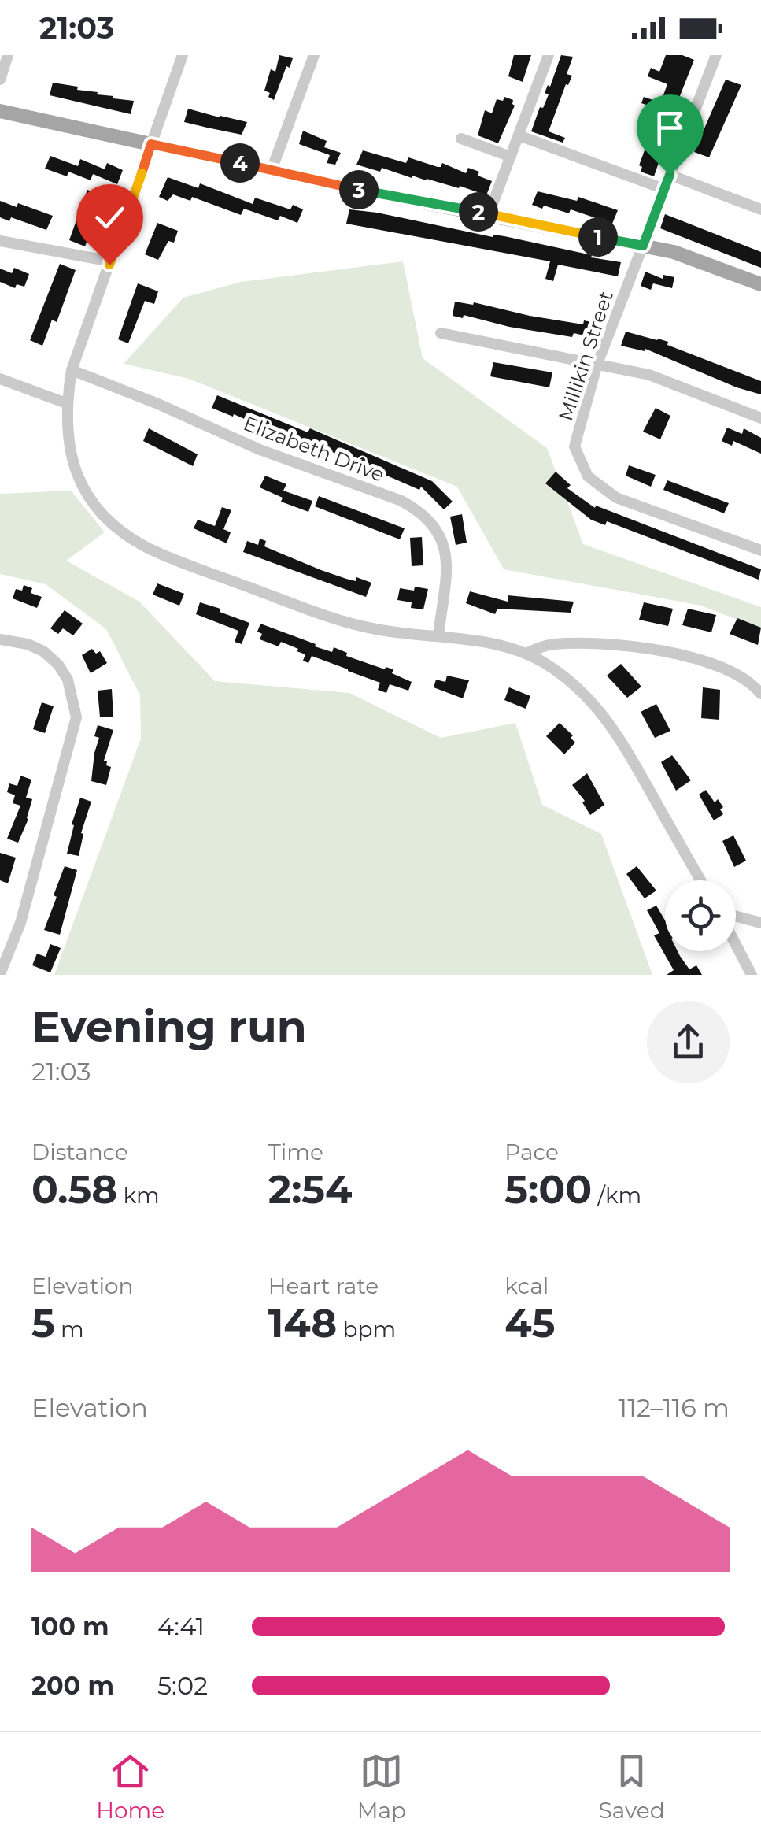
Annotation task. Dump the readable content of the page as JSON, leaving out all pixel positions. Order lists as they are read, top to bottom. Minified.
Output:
{"streets":{"street":["Millikin Street","Elizabeth Drive"]},"page":{"status":"21:03","pins":["4","3","2","1"],"heading":["Evening run","21:03"],"stats":[["Distance","0.58 km"],["Time","2:54"],["Pace","5:00 /km"],["Elevation","5 m"],["Heart rate","148 bpm"],["kcal","45"]],"chart":["Elevation","112–116 m"],"list":[{"name":"100 m","note":"4:41"},{"name":"200 m","note":"5:02"}],"tabs":["Home","Map","Saved"]}}
